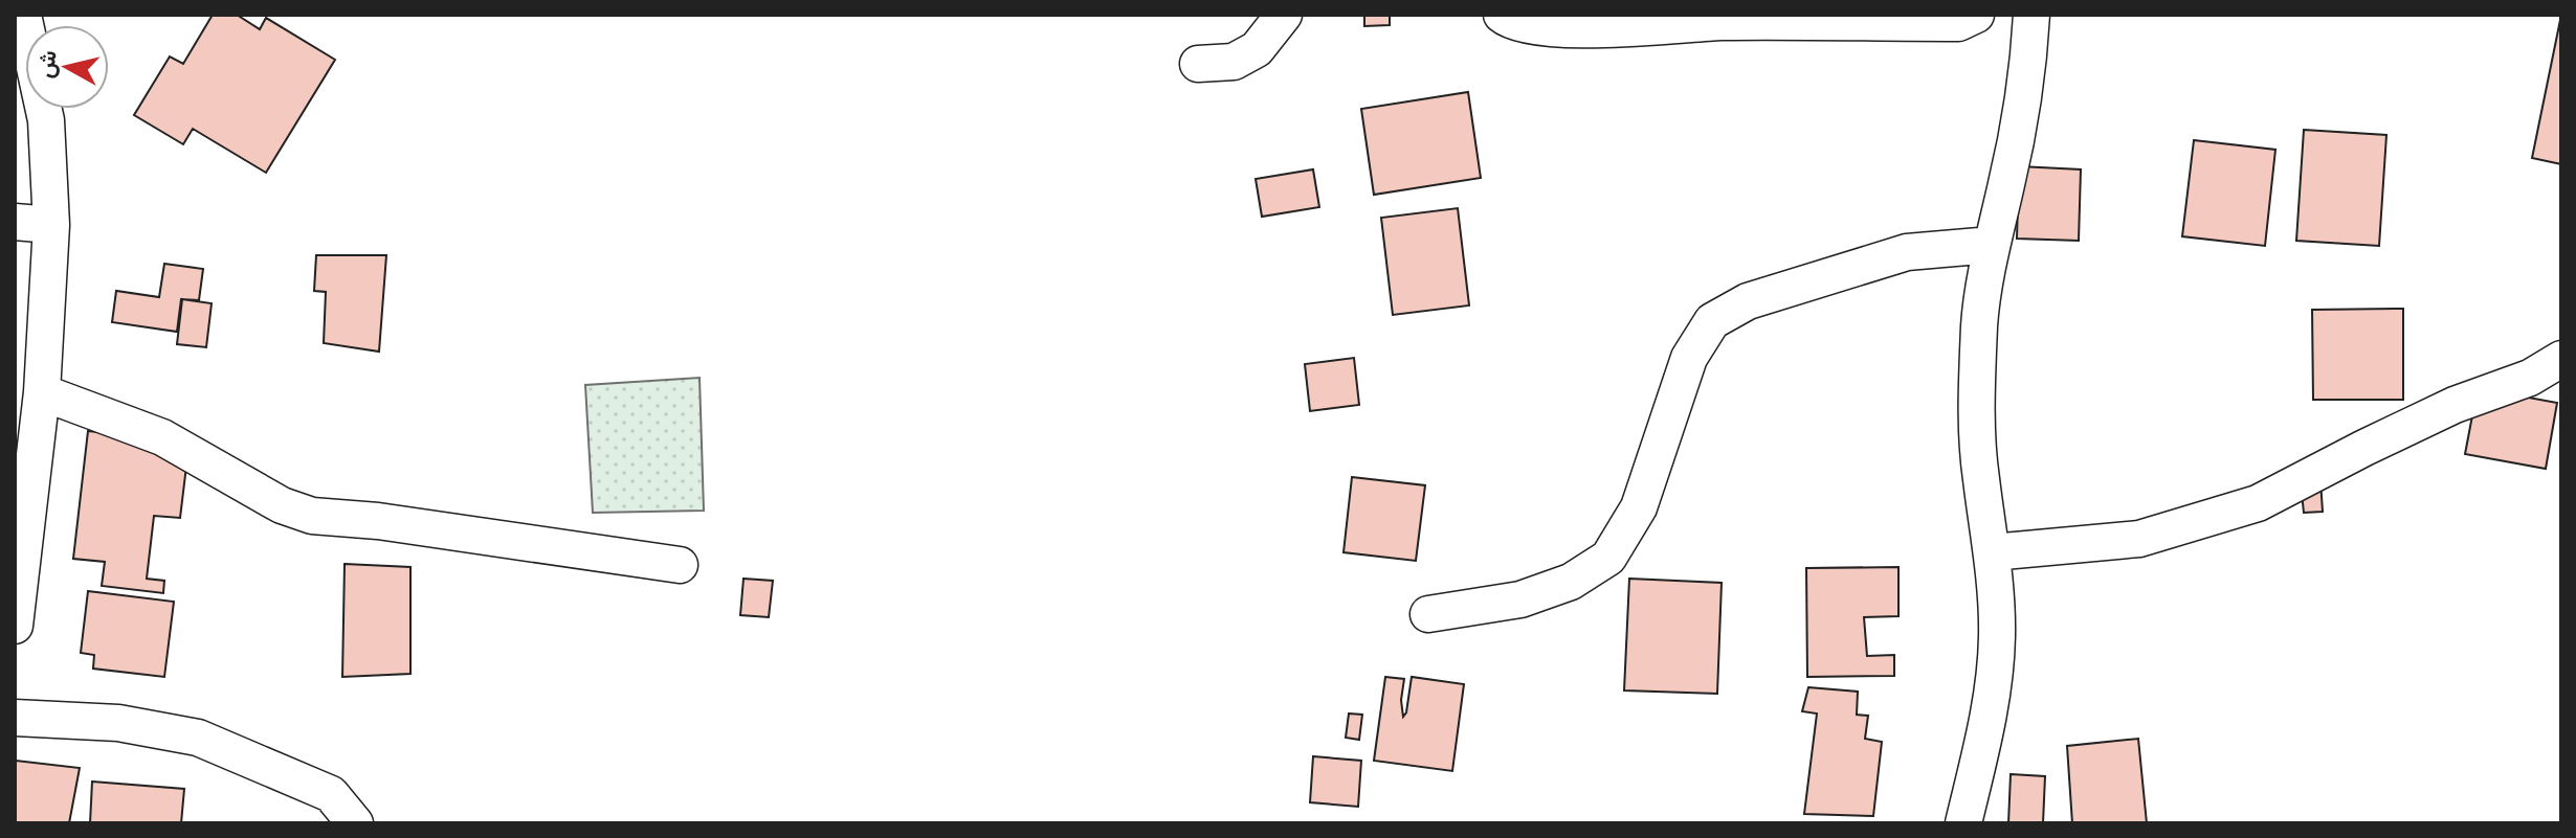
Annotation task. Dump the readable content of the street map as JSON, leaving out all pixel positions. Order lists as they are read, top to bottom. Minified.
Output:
{"north":"left"}
